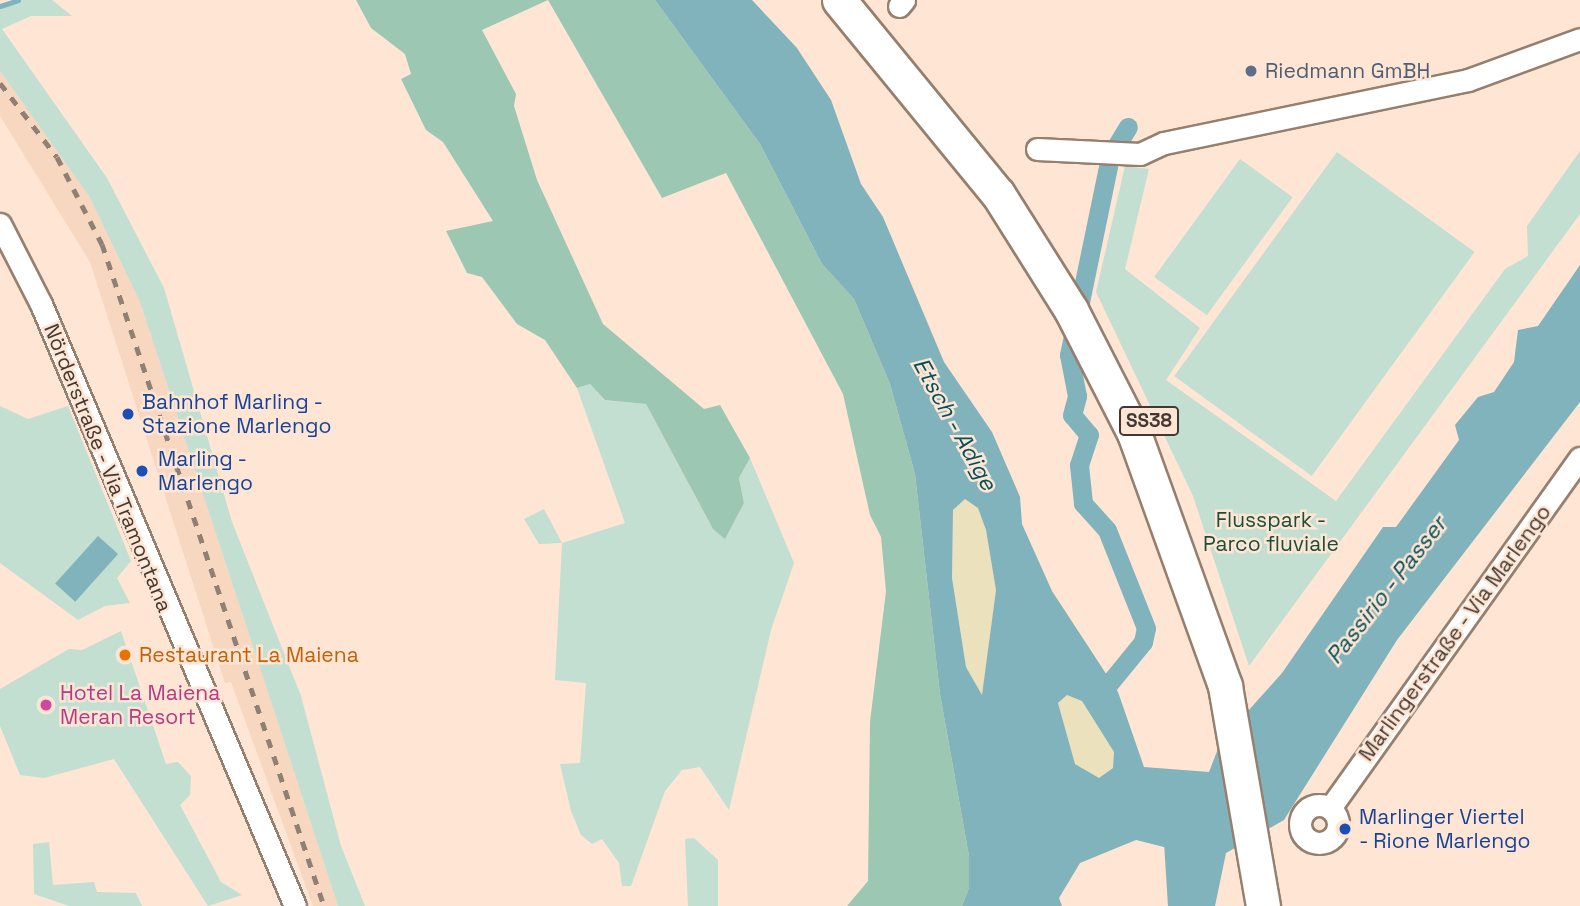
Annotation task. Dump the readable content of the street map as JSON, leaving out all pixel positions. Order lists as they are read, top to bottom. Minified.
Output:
{"streets":{"highway":["SS38"],"street":["Nörderstraße - Via Tramontana","Marlingerstraße - Via Marlengo"]},"water":["Etsch - Adige","Passirio - Passer"],"parks":["Flusspark - Parco fluviale"],"places":["Riedmann GmBH","Bahnhof Marling - Stazione Marlengo","Marling - Marlengo","Restaurant La Maiena","Hotel La Maiena Meran Resort","Marlinger Viertel - Rione Marlengo"]}
